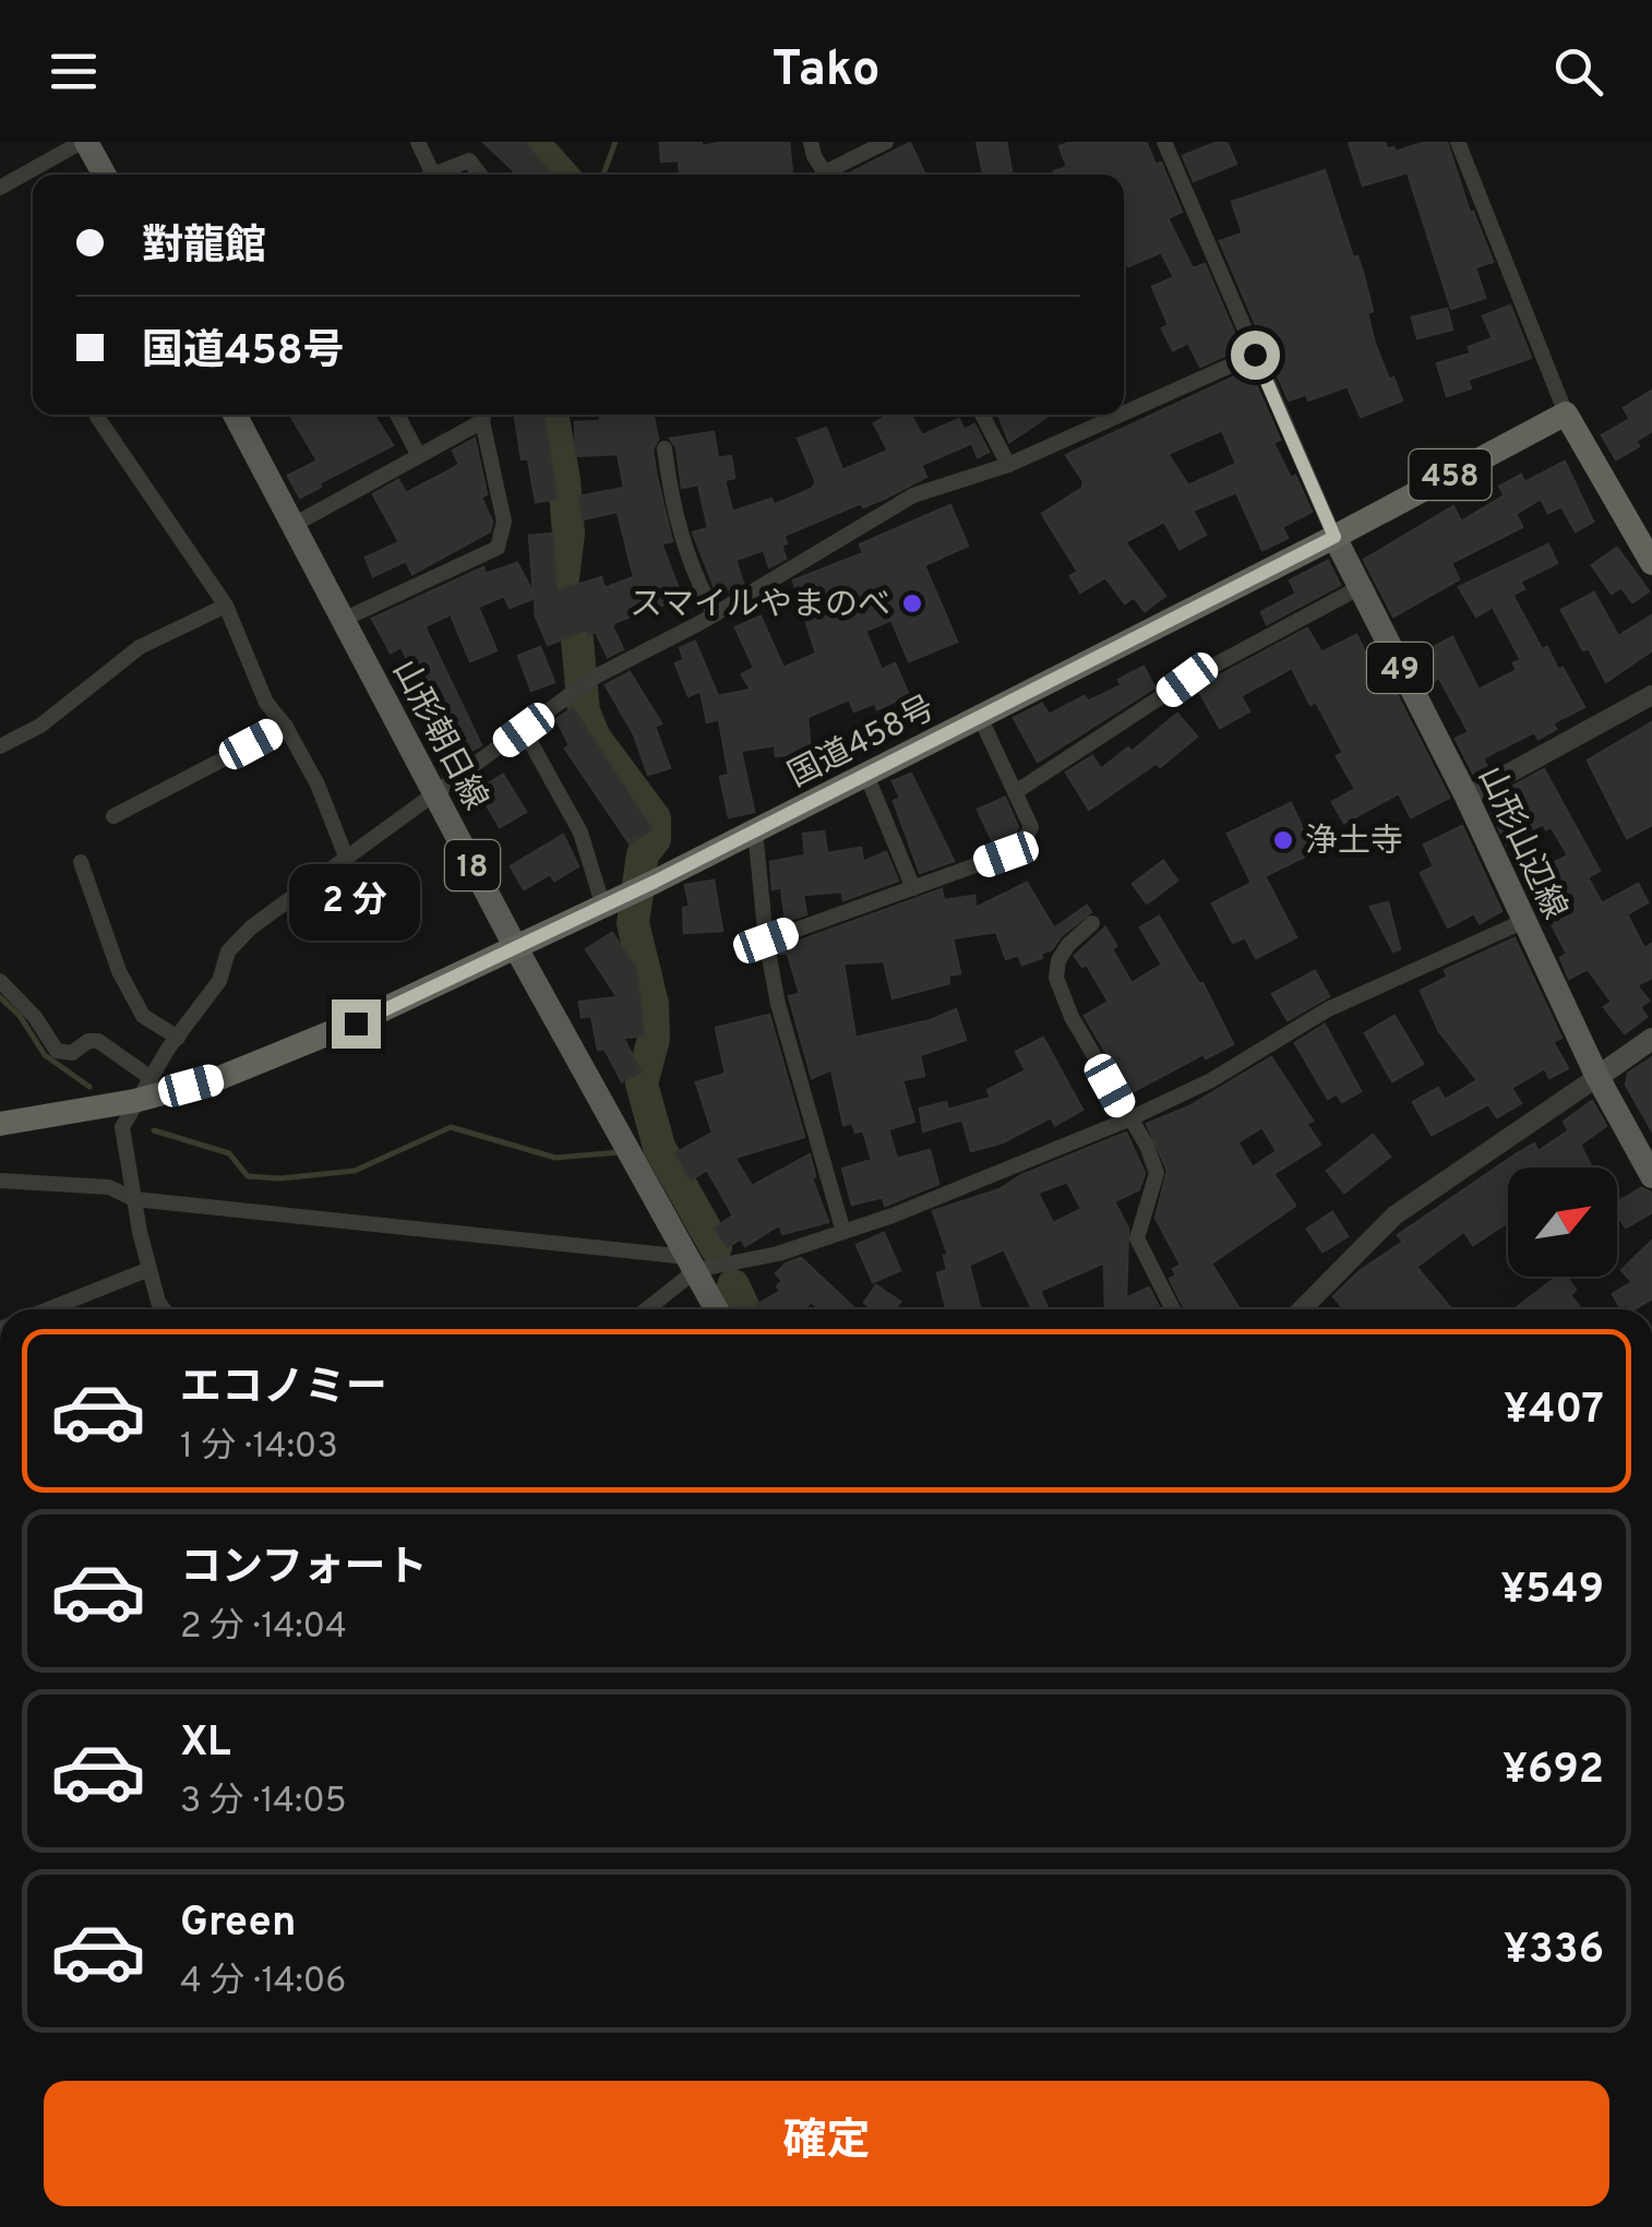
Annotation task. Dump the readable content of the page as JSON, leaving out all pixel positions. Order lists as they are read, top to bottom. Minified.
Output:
{"streets":{"highway":["458","国道458号"],"main road":["49","山形朝日線","山形山辺線","18"]},"crossings":[["山形朝日線","国道458号"],["国道458号","山形山辺線"]],"places":["スマイルやまのべ","浄土寺"],"north":"top right","page":{"header":"Tako","banner":["對龍館","国道458号"],"bubble":"2 分","list":[{"name":"エコノミー","note":"1 分 · 14:03","value":"¥407"},{"name":"コンフォート","note":"2 分 · 14:04","value":"¥549"},{"name":"XL","note":"3 分 · 14:05","value":"¥692"},{"name":"Green","note":"4 分 · 14:06","value":"¥336"}],"buttons":"確定"}}
